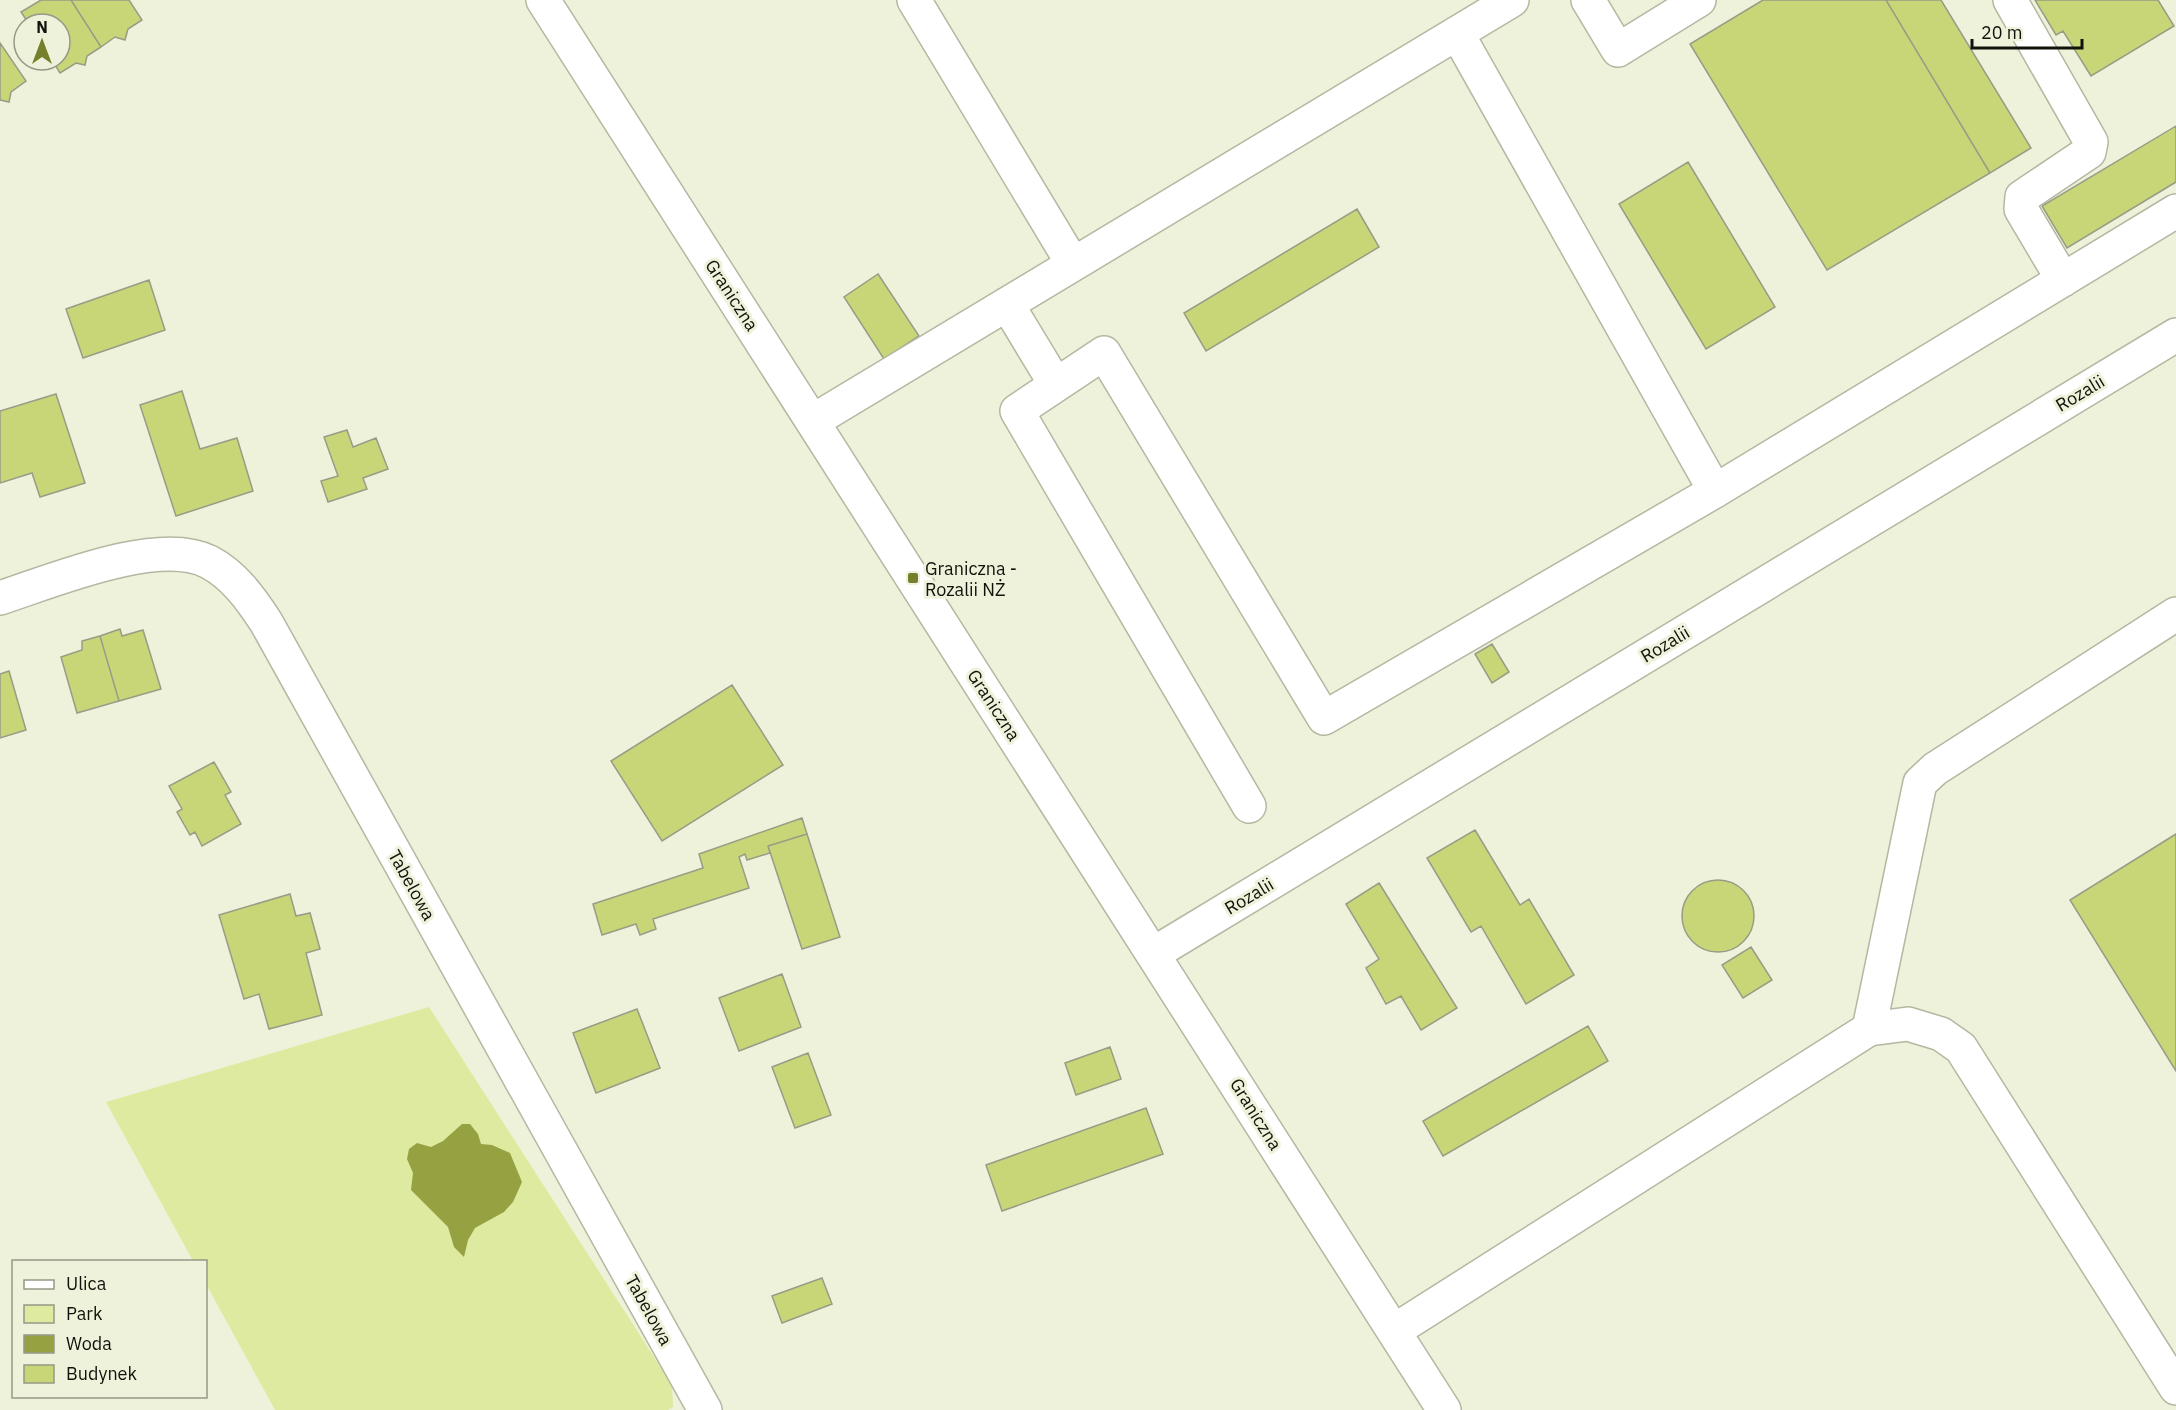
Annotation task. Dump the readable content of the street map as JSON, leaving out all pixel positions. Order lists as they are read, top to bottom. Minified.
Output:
{"streets":{"street":["Graniczna","Rozalii","Tabelowa"]},"crossings":[["Graniczna","Rozalii"]],"places":{"transit":["Graniczna - Rozalii NŻ"]},"legend":["Ulica","Park","Woda","Budynek"],"scale_bar":"20 m","north":"top"}
